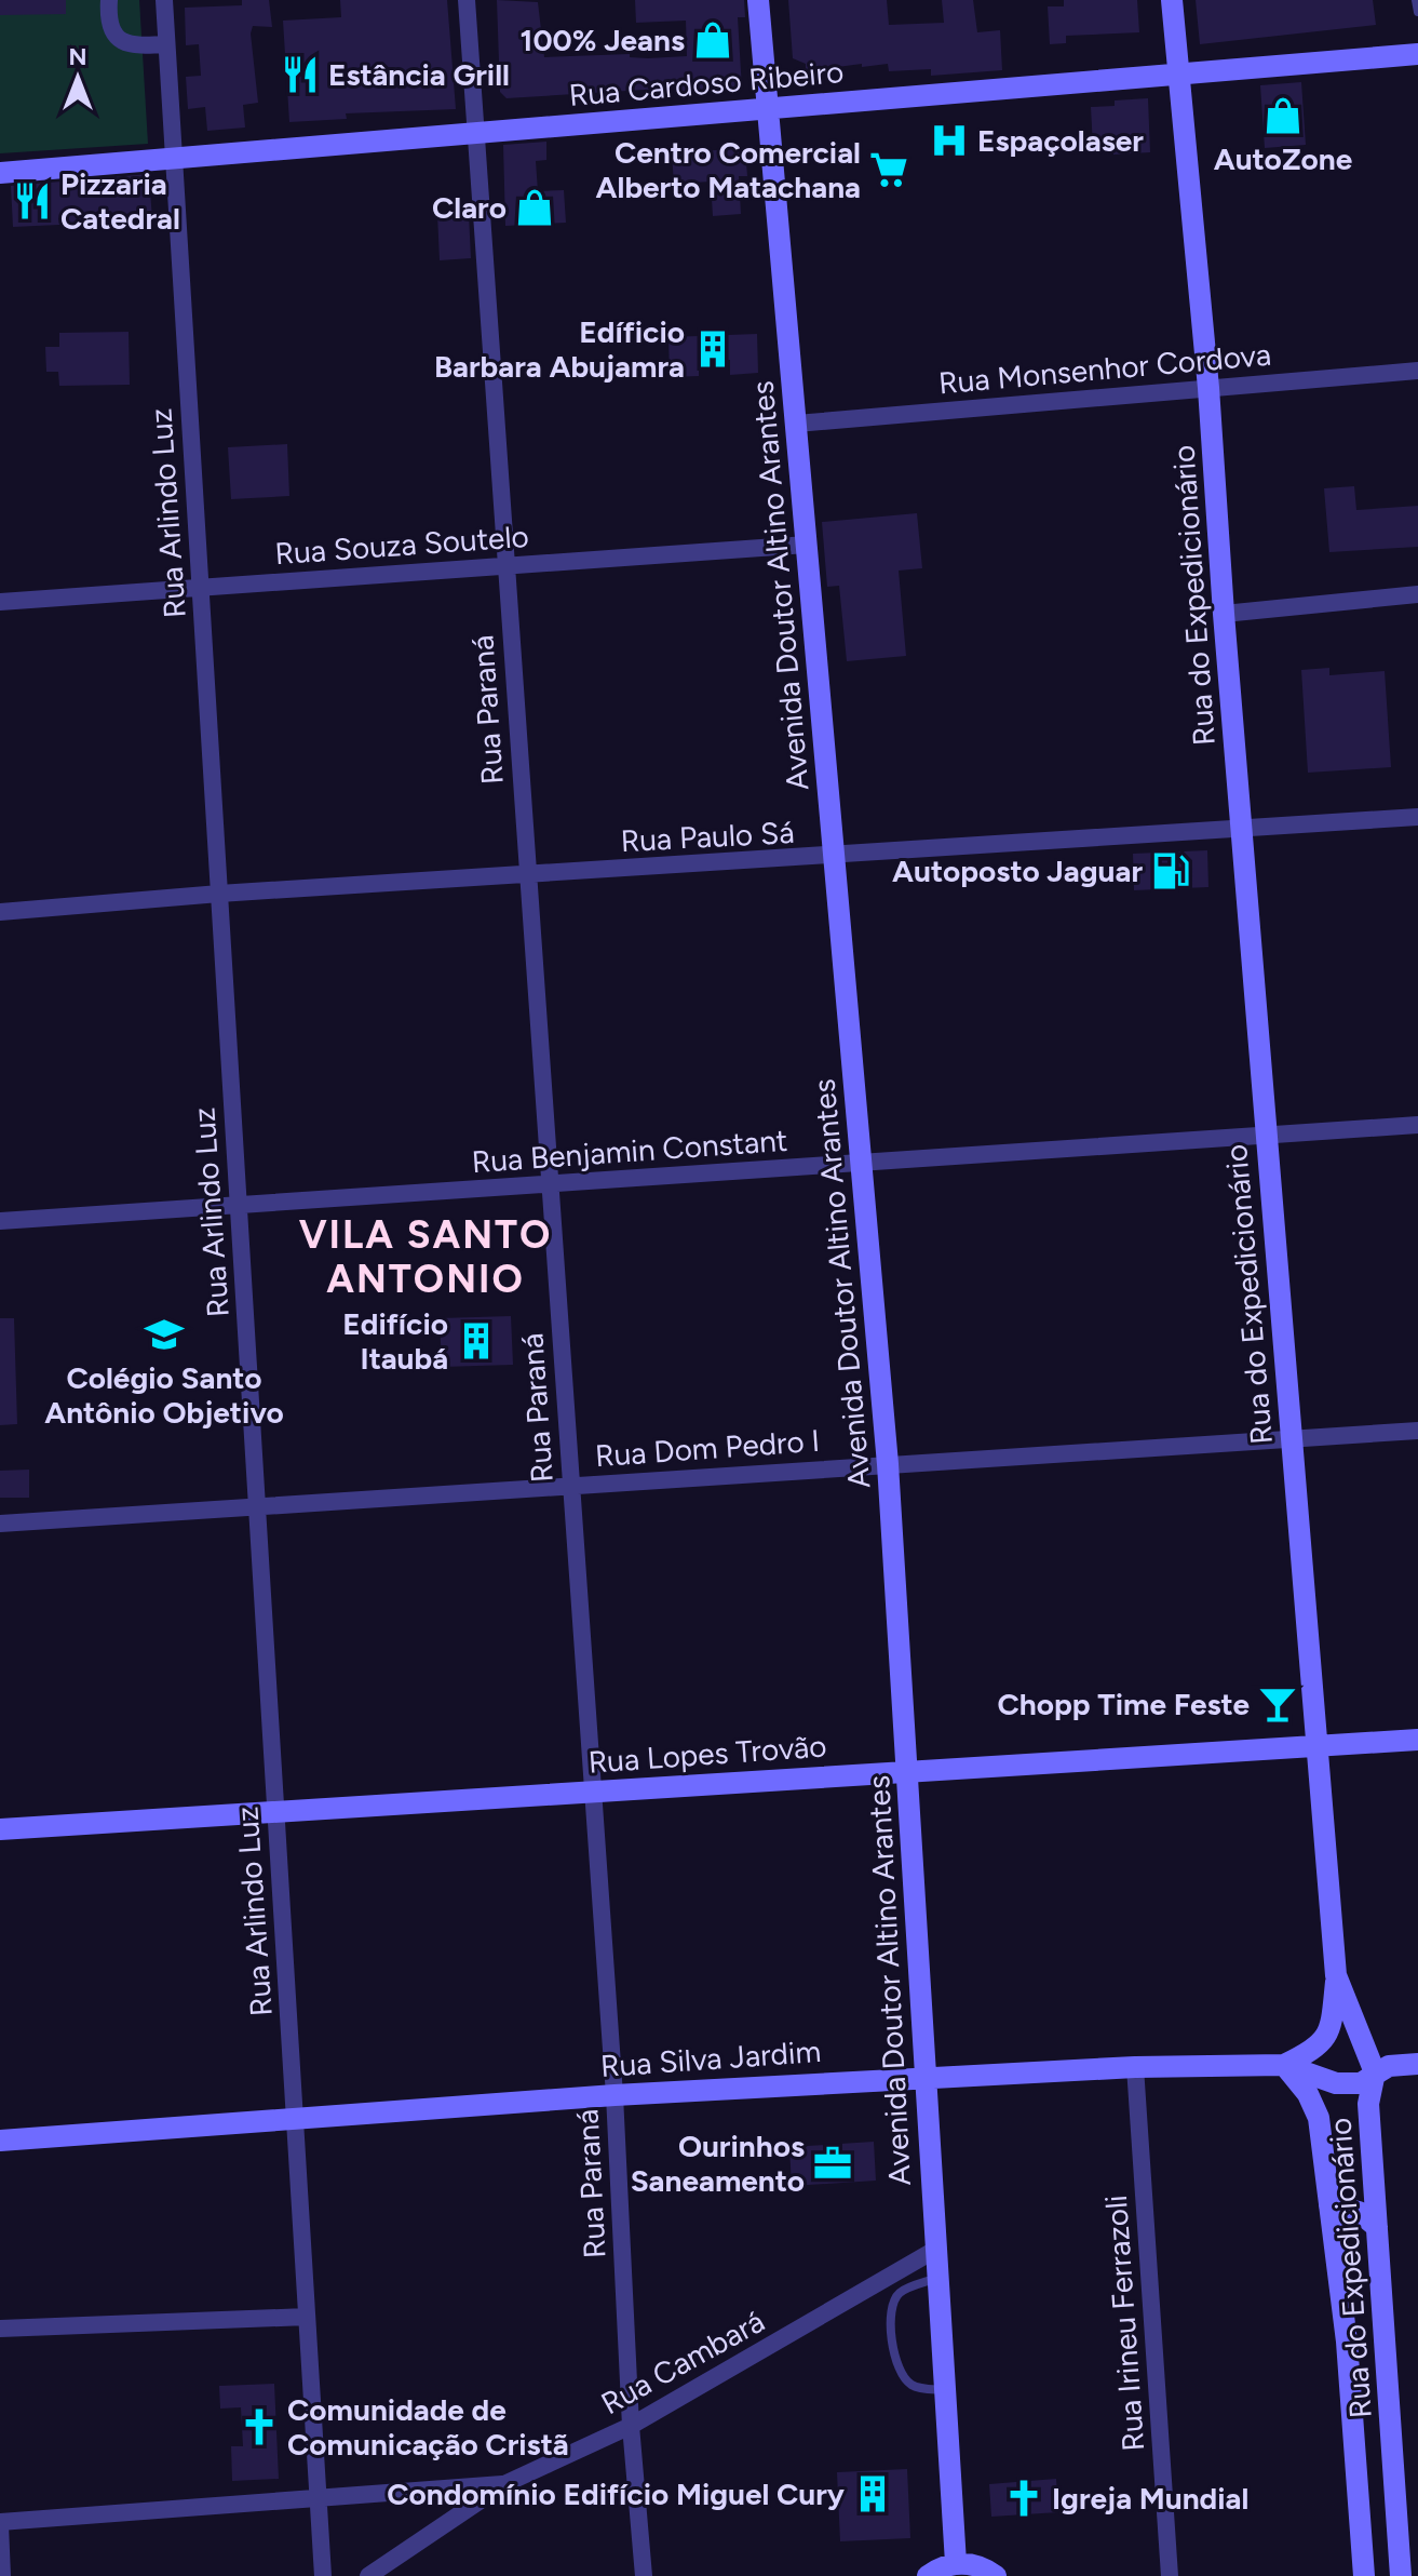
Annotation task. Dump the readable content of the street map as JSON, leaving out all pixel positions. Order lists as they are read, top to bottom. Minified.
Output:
{"streets":{"street":["Rua Cardoso Ribeiro","Rua Monsenhor Cordova","Rua Arlindo Luz","Rua Souza Soutelo","Avenida Doutor Altino Arantes","Rua do Expedicionário","Rua Paraná","Rua Paulo Sá","Rua Benjamin Constant","Rua Dom Pedro I","Rua Lopes Trovão","Rua Silva Jardim","Rua Irineu Ferrazoli","Rua Cambará"]},"crossings":[["Rua Cardoso Ribeiro","Rua Arlindo Luz"],["Rua Cardoso Ribeiro","Avenida Doutor Altino Arantes"],["Rua Cardoso Ribeiro","Rua do Expedicionário"],["Rua Cardoso Ribeiro","Rua Paraná"],["Rua Monsenhor Cordova","Avenida Doutor Altino Arantes"],["Rua Monsenhor Cordova","Rua do Expedicionário"],["Rua Arlindo Luz","Rua Souza Soutelo"],["Rua Arlindo Luz","Rua Paulo Sá"],["Rua Arlindo Luz","Rua Benjamin Constant"],["Rua Arlindo Luz","Rua Dom Pedro I"],["Rua Arlindo Luz","Rua Lopes Trovão"],["Rua Arlindo Luz","Rua Silva Jardim"],["Rua Souza Soutelo","Avenida Doutor Altino Arantes"],["Rua Souza Soutelo","Rua Paraná"],["Avenida Doutor Altino Arantes","Rua Paulo Sá"],["Avenida Doutor Altino Arantes","Rua Benjamin Constant"],["Avenida Doutor Altino Arantes","Rua Dom Pedro I"],["Avenida Doutor Altino Arantes","Rua Lopes Trovão"],["Avenida Doutor Altino Arantes","Rua Silva Jardim"],["Avenida Doutor Altino Arantes","Rua Cambará"],["Rua do Expedicionário","Rua Paulo Sá"],["Rua do Expedicionário","Rua Benjamin Constant"],["Rua do Expedicionário","Rua Dom Pedro I"],["Rua do Expedicionário","Rua Lopes Trovão"],["Rua do Expedicionário","Rua Silva Jardim"],["Rua Paraná","Rua Paulo Sá"],["Rua Paraná","Rua Benjamin Constant"],["Rua Paraná","Rua Dom Pedro I"],["Rua Paraná","Rua Lopes Trovão"],["Rua Paraná","Rua Silva Jardim"],["Rua Paraná","Rua Cambará"],["Rua Silva Jardim","Rua Irineu Ferrazoli"]],"districts":["VILA SANTO ANTONIO"],"places":{"shop":["100% Jeans","AutoZone","Claro"],"restaurant":["Estância Grill","Pizzaria Catedral"],"hospital":["Espaçolaser"],"supermarket":["Centro Comercial Alberto Matachana"],"building":["Edíficio Barbara Abujamra","Edifício Itaubá","Condomínio Edifício Miguel Cury"],"fuel station":["Autoposto Jaguar"],"school or university":["Colégio Santo Antônio Objetivo"],"bar":["Chopp Time Feste"],"office":["Ourinhos Saneamento"],"church":["Comunidade de Comunicação Cristã","Igreja Mundial"]},"north":"top"}
